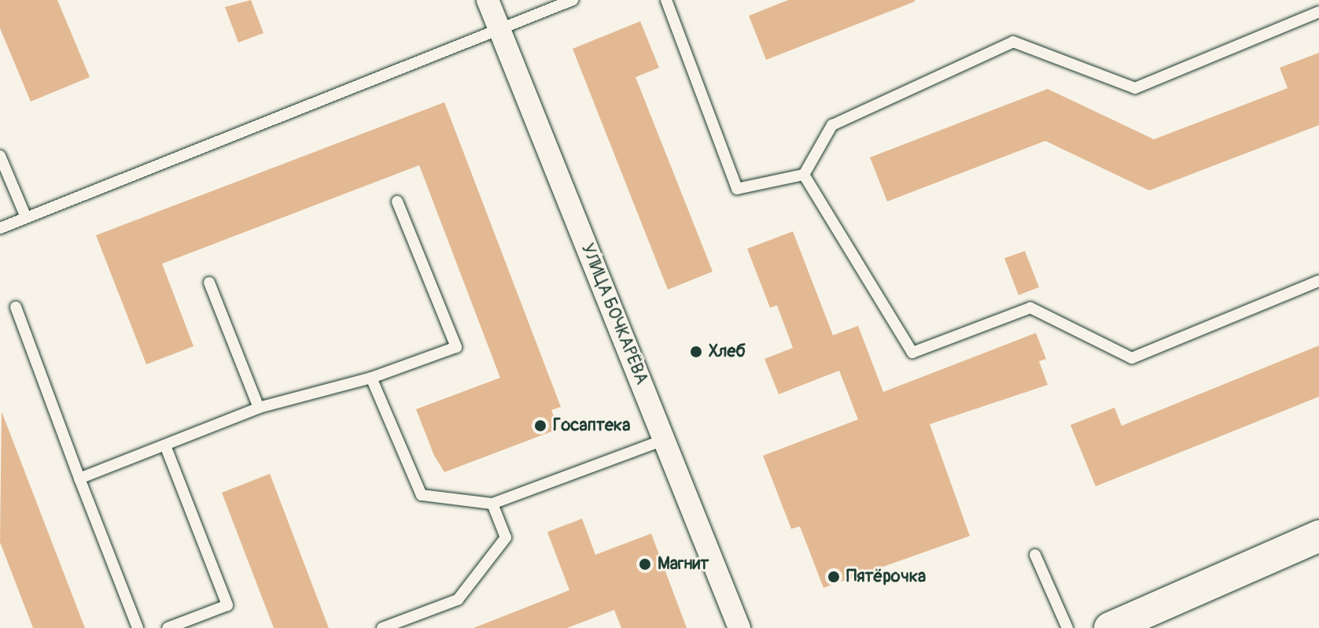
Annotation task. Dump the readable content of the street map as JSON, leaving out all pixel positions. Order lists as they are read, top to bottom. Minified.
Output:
{"streets":{"street":["УЛИЦА БОЧКАРЁВА"]},"places":["Хлеб","Госаптека","Магнит","Пятёрочка"]}
